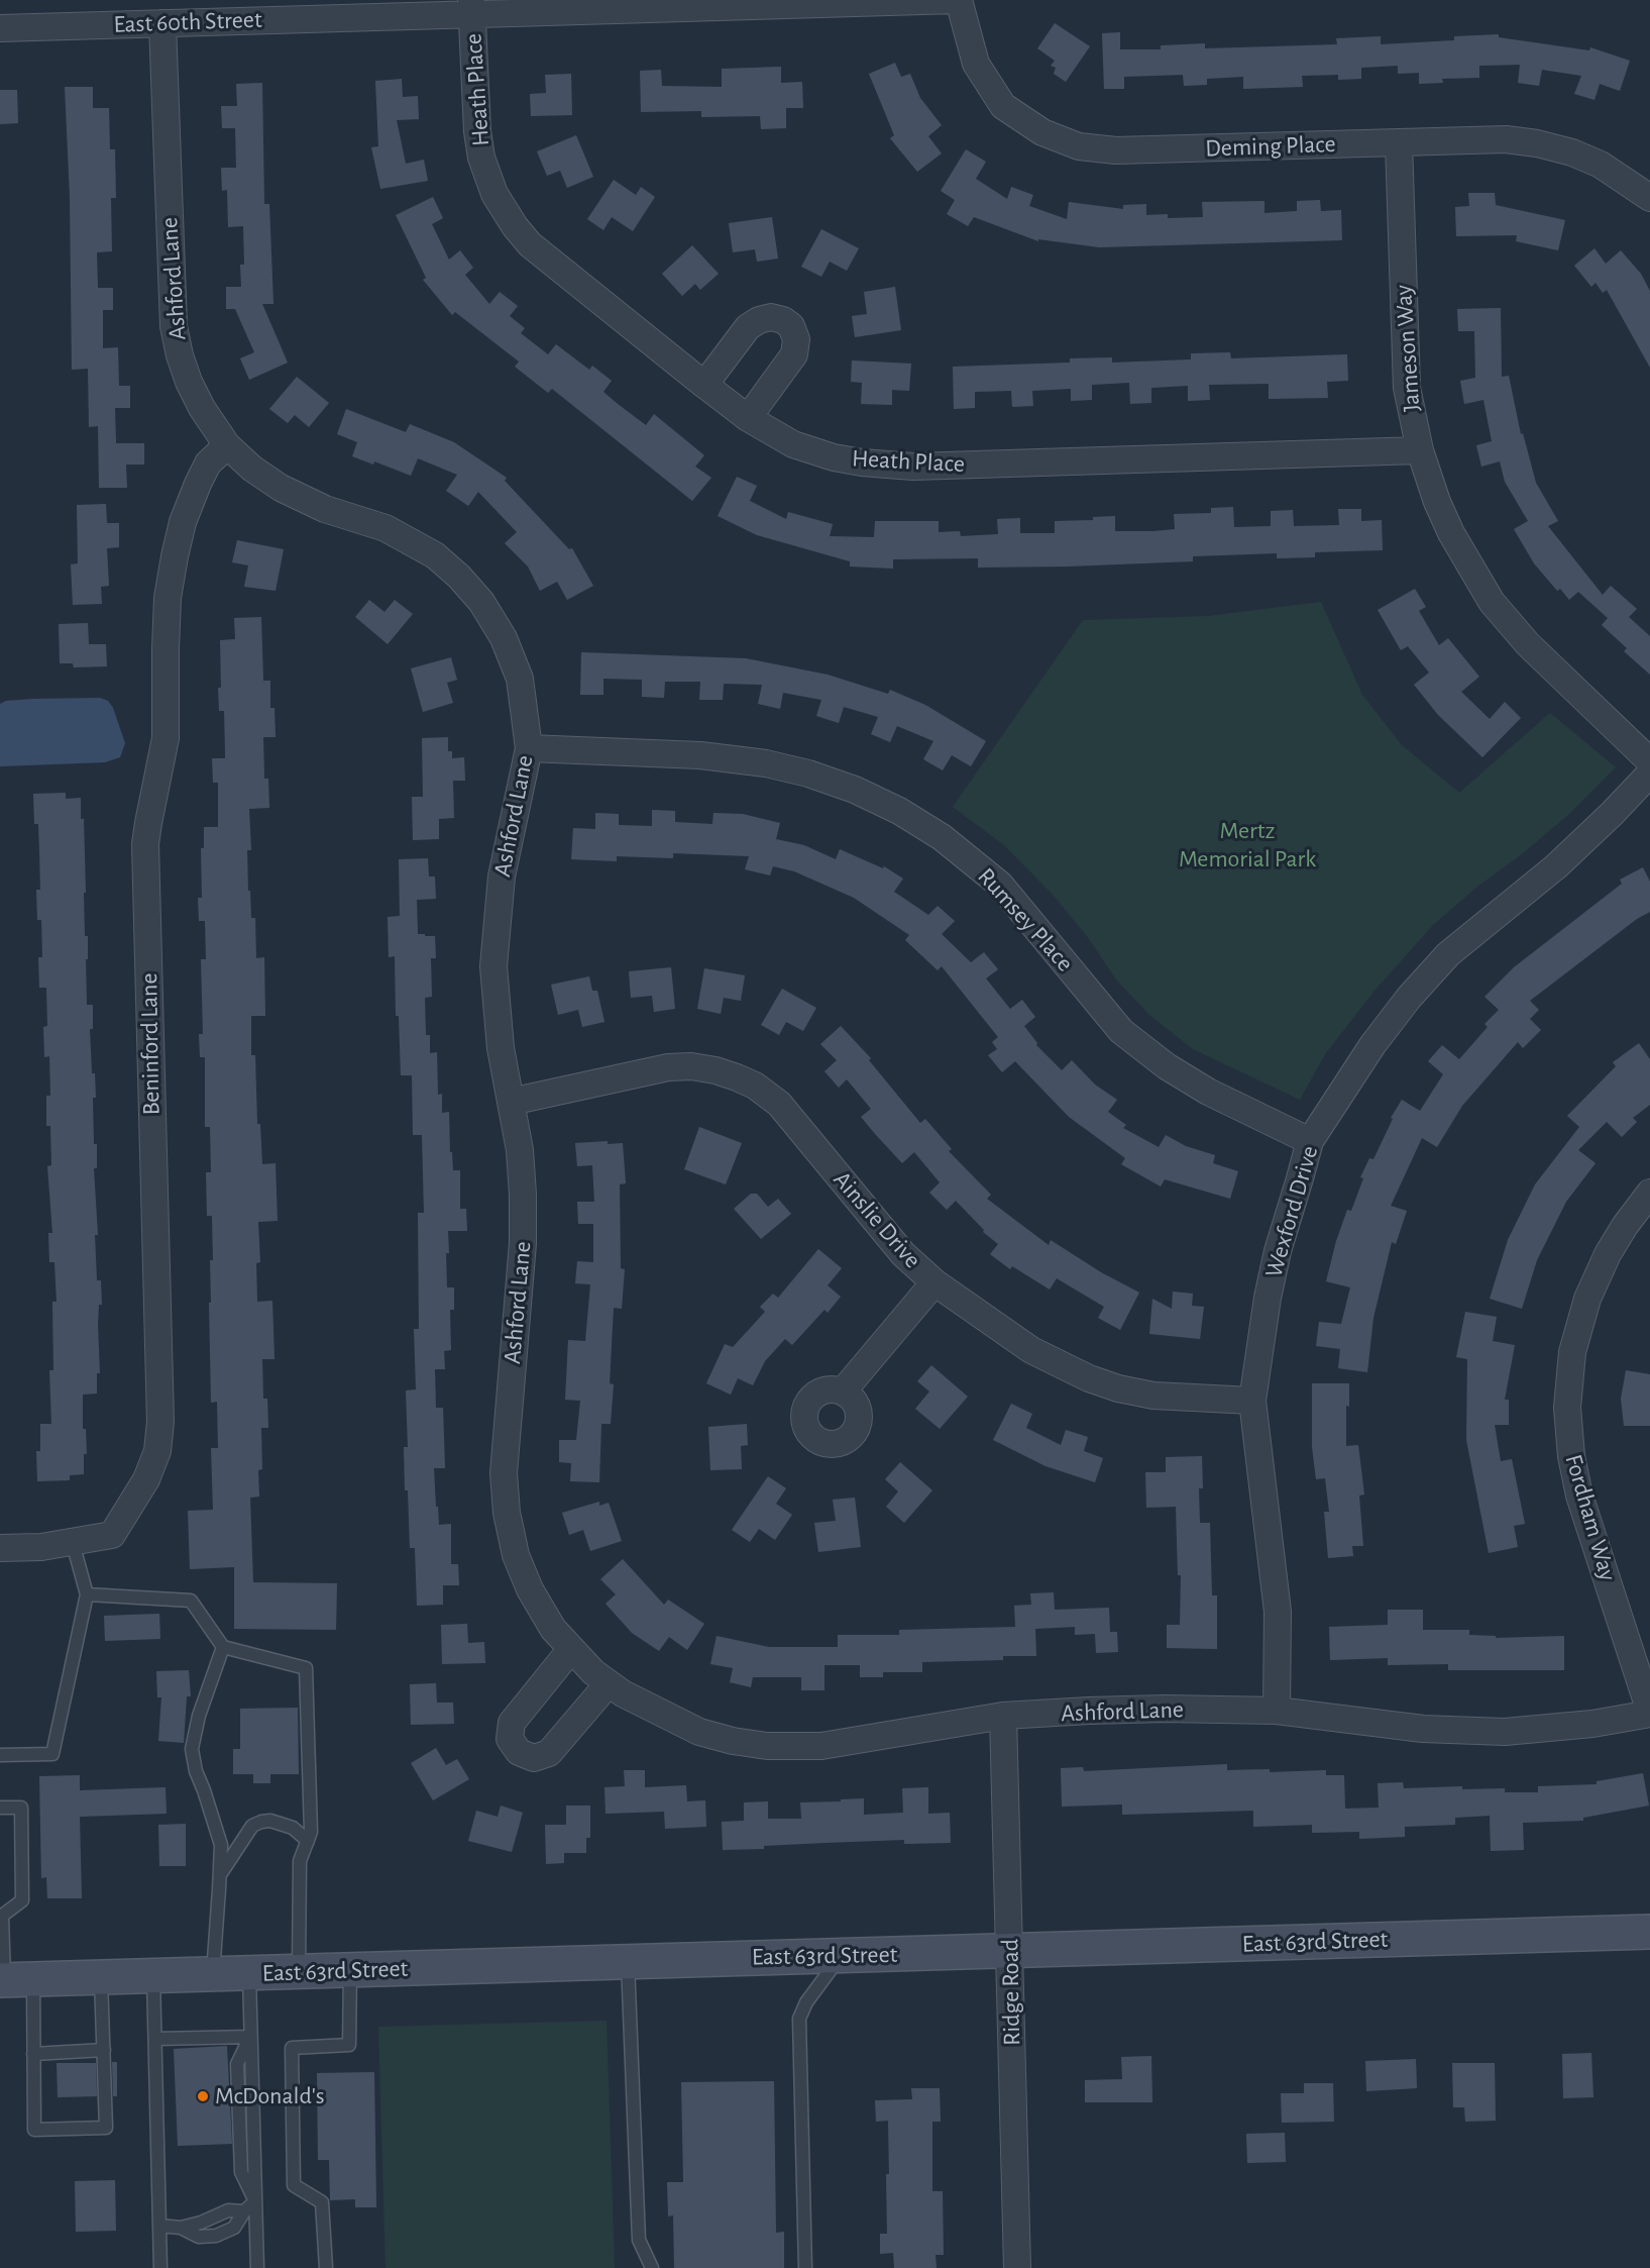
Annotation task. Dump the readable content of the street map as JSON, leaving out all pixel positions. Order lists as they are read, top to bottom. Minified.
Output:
{"streets":{"main road":["East 63rd Street"],"street":["East 60th Street","Heath Place","Deming Place","Ashford Lane","Jameson Way","Rumsey Place","Beninford Lane","Wexford Drive","Ainslie Drive","Fordham Way","Ridge Road"]},"crossings":[["East 60th Street","Heath Place"],["East 60th Street","Deming Place"],["East 60th Street","Ashford Lane"],["Heath Place","Jameson Way"],["Deming Place","Jameson Way"],["Ashford Lane","Rumsey Place"],["Ashford Lane","Beninford Lane"],["Ashford Lane","Wexford Drive"],["Ashford Lane","Ainslie Drive"],["Ashford Lane","Fordham Way"],["Ashford Lane","Ridge Road"],["Rumsey Place","Wexford Drive"],["Wexford Drive","Ainslie Drive"],["East 63rd Street","Ridge Road"]],"parks":["Mertz Memorial Park"],"places":["McDonald's"]}
